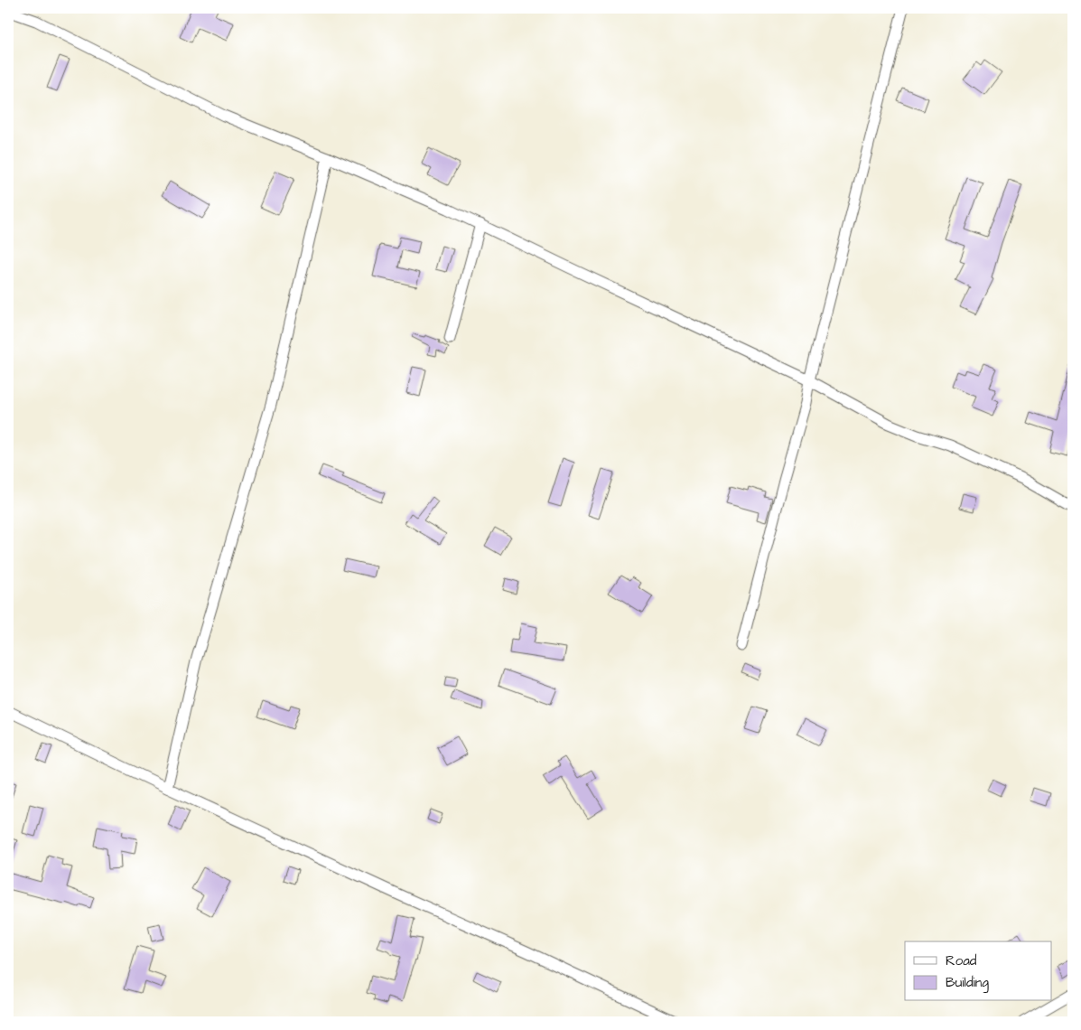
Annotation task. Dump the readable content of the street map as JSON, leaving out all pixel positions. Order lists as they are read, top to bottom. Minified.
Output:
{"legend":["Road","Building"]}
